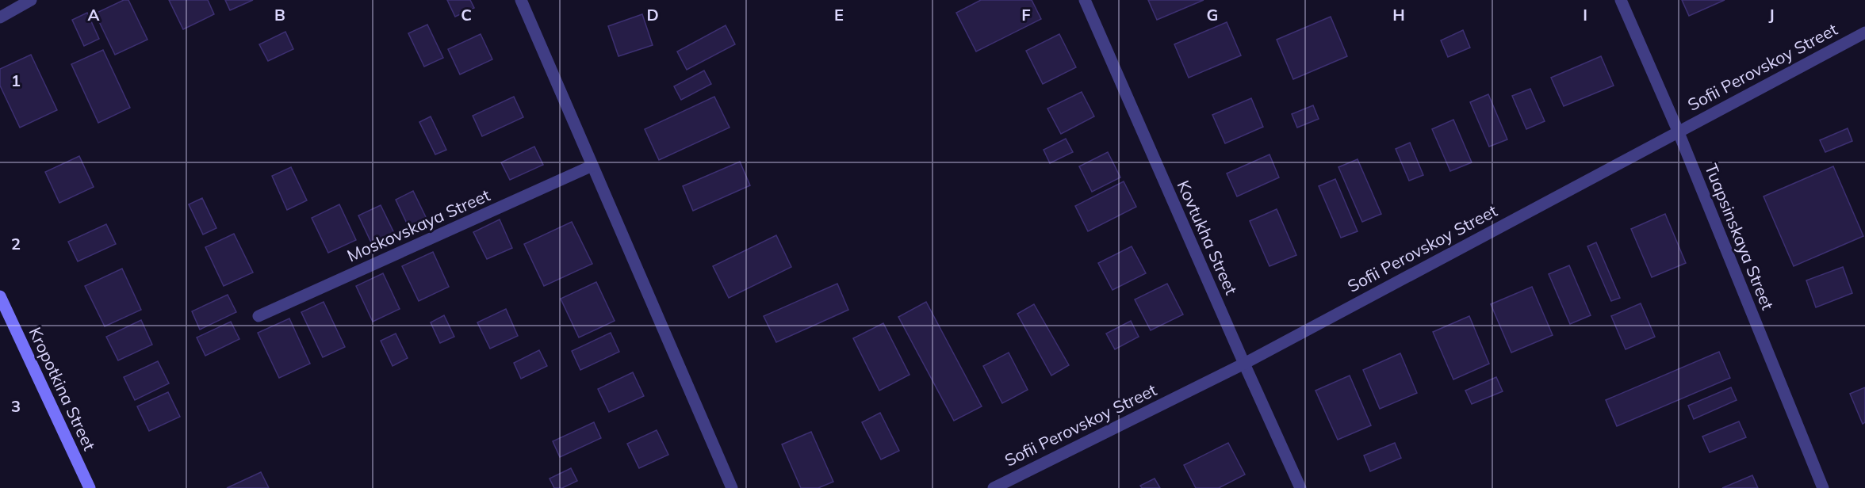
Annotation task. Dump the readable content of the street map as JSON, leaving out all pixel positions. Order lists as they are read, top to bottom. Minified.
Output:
{"streets":{"main road":["Kropotkina Street"],"street":["Sofii Perovskoy Street","Moskovskaya Street","Tuapsinskaya Street","Kovtukha Street"]},"crossings":[["Sofii Perovskoy Street","Tuapsinskaya Street"],["Sofii Perovskoy Street","Kovtukha Street"]],"grid":{"columns":["A","B","C","D","E","F","G","H","I","J"],"rows":["1","2","3"]}}
